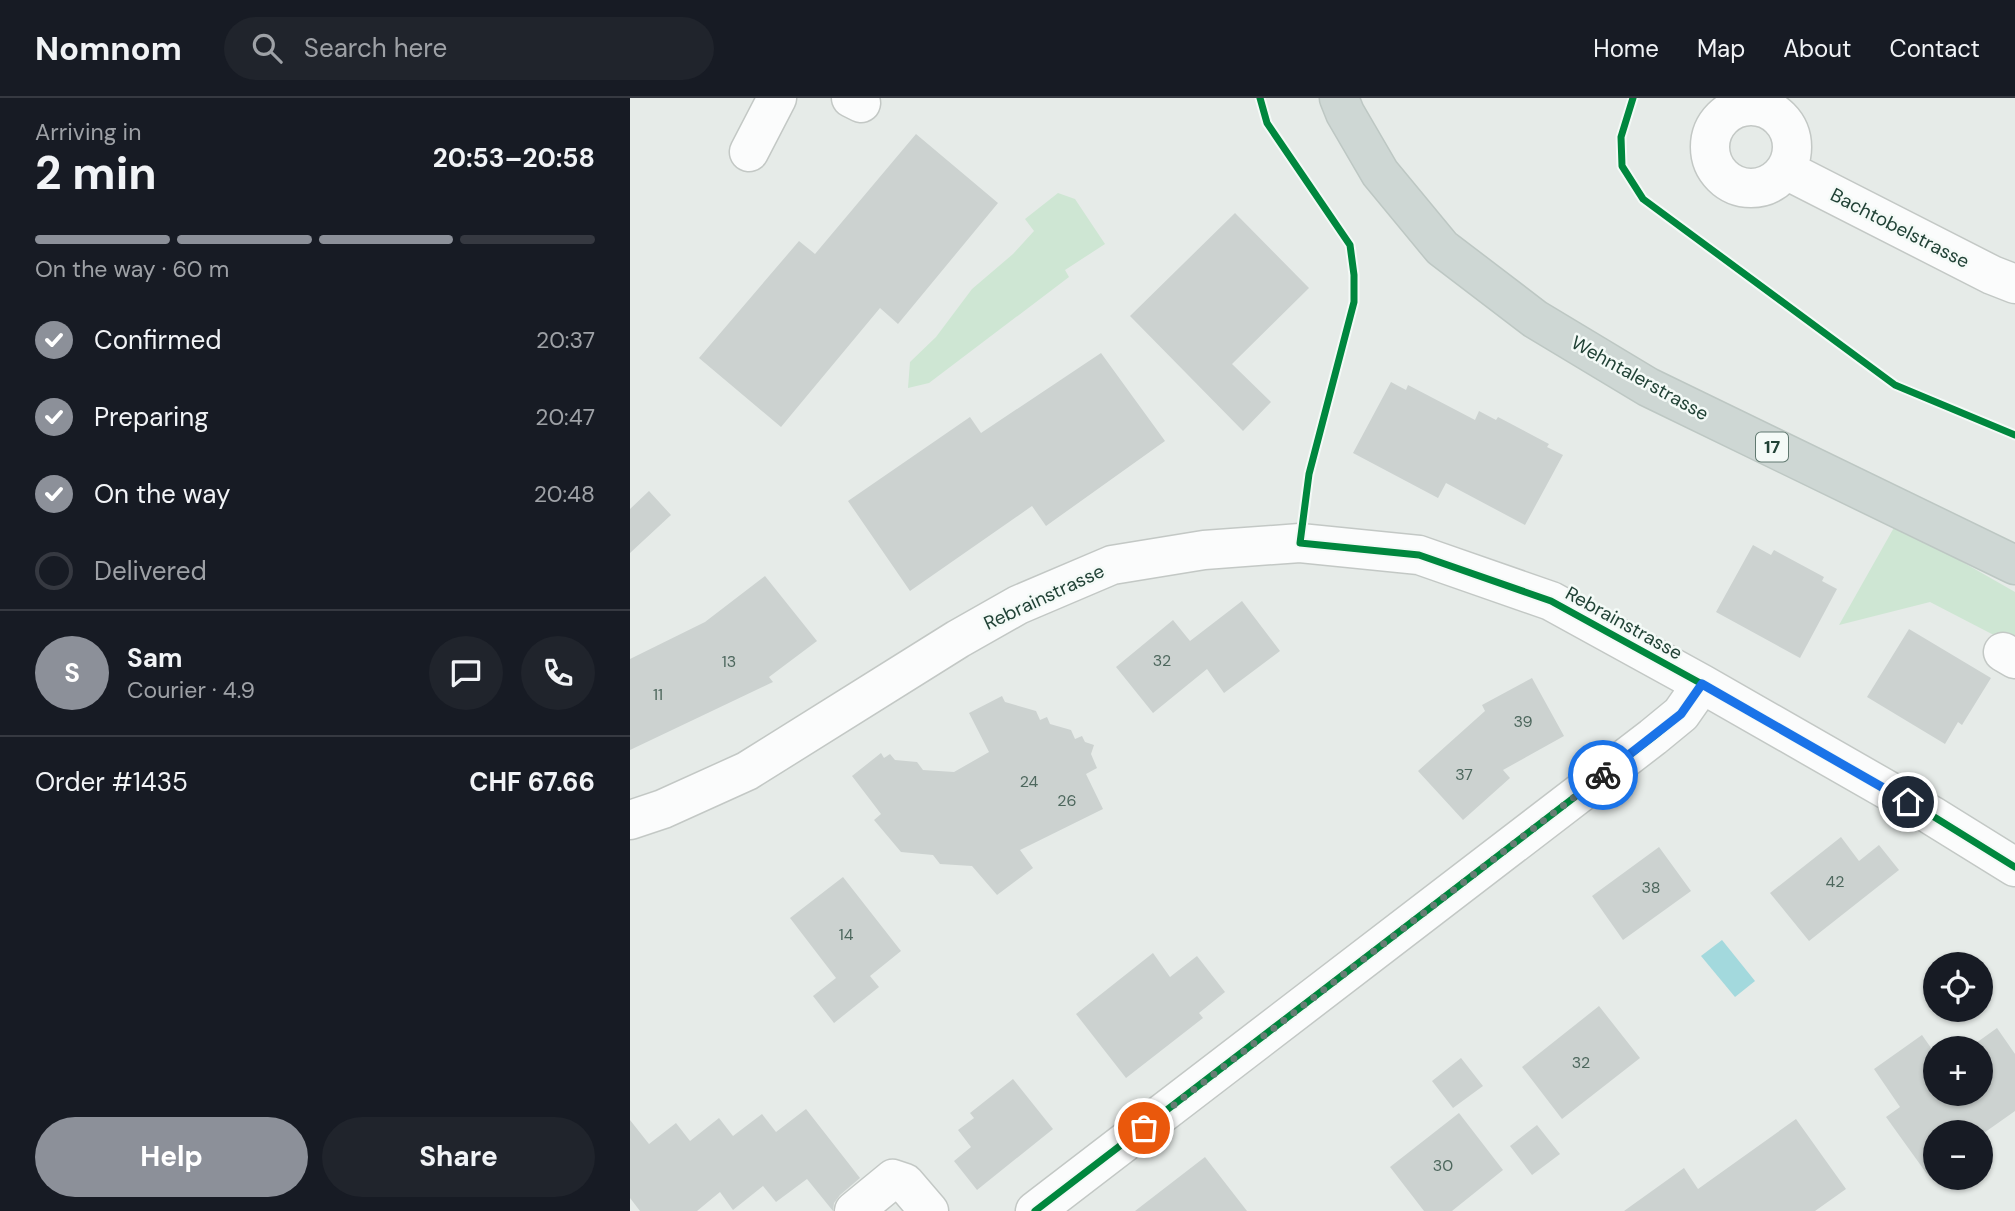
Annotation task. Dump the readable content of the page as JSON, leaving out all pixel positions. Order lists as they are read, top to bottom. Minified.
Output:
{"streets":{"main road":["Wehntalerstrasse","17"],"street":["Bachtobelstrasse","Rebrainstrasse"]},"house_numbers":["32","13","11","39","37","24","26","42","38","14","32","30"],"page":{"header":"Nomnom","search":"Search here","nav":["Home","Map","About","Contact"],"heading":["2 min","Arriving in","20:53–20:58"],"panel":["Sam","Courier · 4.9","Order #1435","CHF 67.66"],"bar":"On the way · 60 m","list":[["Confirmed","20:37"],["Preparing","20:47"],["On the way","20:48"],"Delivered"],"round":"S","map_buttons":["+","−"],"buttons":["Help","Share"]}}
